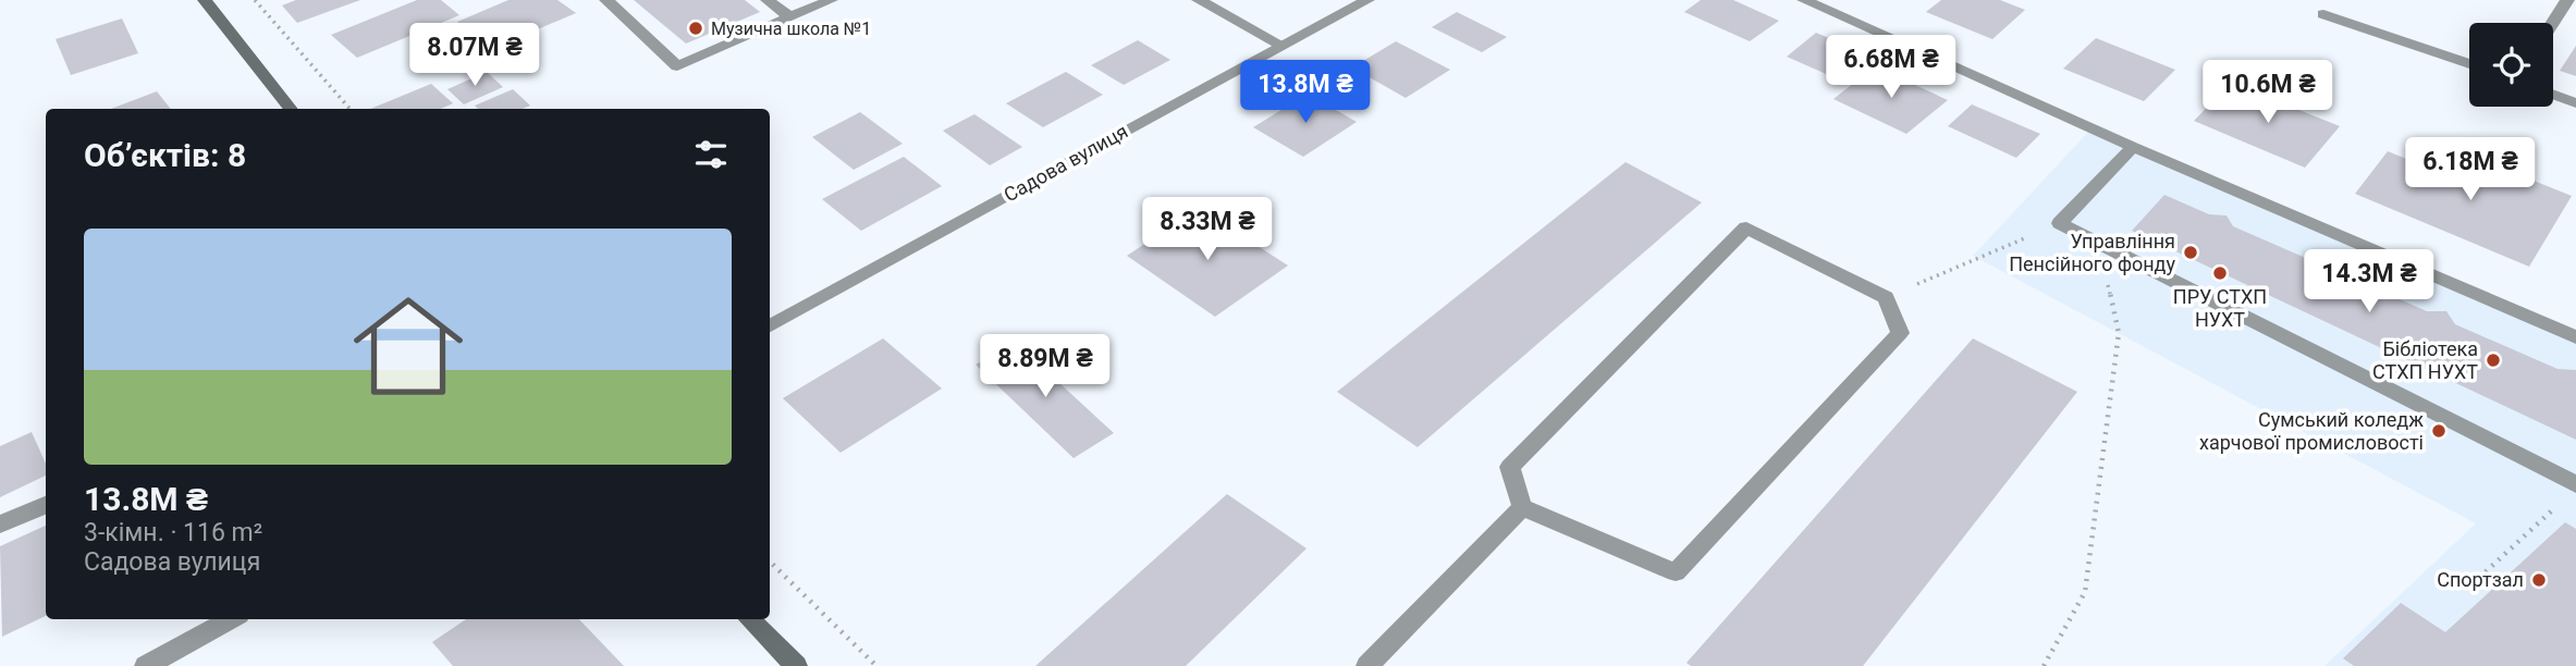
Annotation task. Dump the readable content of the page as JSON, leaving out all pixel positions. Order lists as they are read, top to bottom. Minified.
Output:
{"streets":{"street":["Садова вулиця"]},"places":["Музична школа №1","Управління Пенсійного фонду","ПРУ СТХП НУХТ","Бібліотека СТХП НУХТ","Сумський коледж харчової промисловості","Спортзал"],"page":{"price":["8.07M ₴","6.68M ₴","13.8M ₴","10.6M ₴","6.18M ₴","8.33M ₴","14.3M ₴","8.89M ₴"],"heading":"Об’єктів: 8","list":[{"name":"13.8M ₴","note":"3-кімн. · 116 m² · Садова вулиця"}]}}
